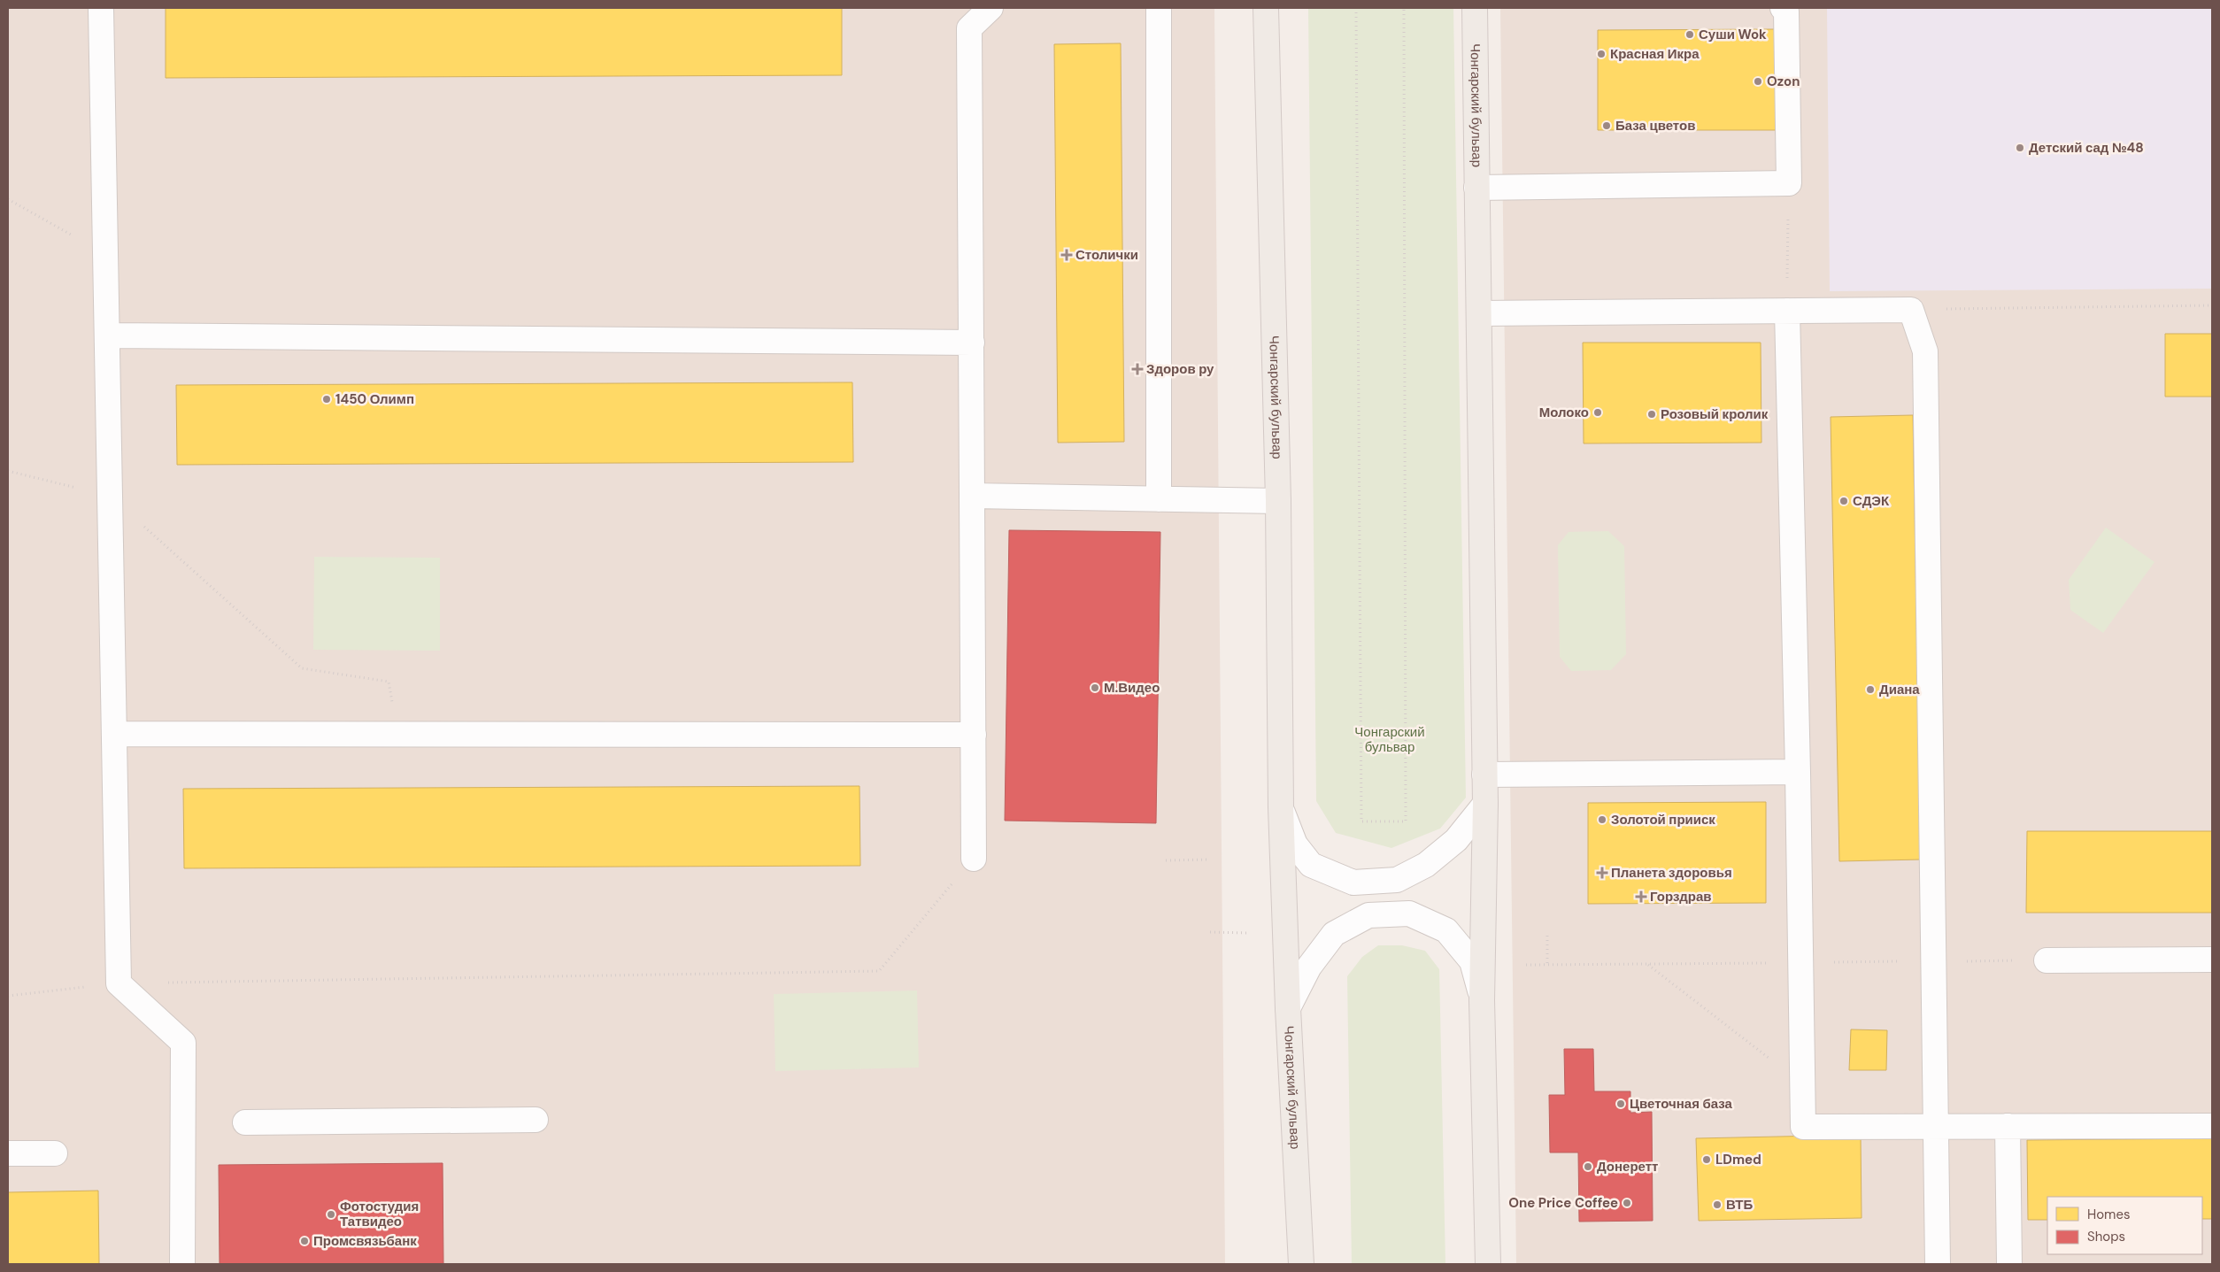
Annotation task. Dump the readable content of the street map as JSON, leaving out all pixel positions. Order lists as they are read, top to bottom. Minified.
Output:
{"streets":{"main road":["Чонгарский бульвар"]},"parks":["Чонгарский бульвар"],"places":{"other":["Суши Wok","Красная Икра","Ozon","База цветов","Детский сад №48","1450 Олимп","Молоко","Розовый кролик","СДЭК","М.Видео","Диана","Золотой прииск","Цветочная база","LDmed","Донеретт","One Price Coffee","ВТБ","Фотостудия Татвидео","Промсвязьбанк"],"health":["Столички","Здоров ру","Планета здоровья","Горздрав"]},"legend":["Homes","Shops"]}
